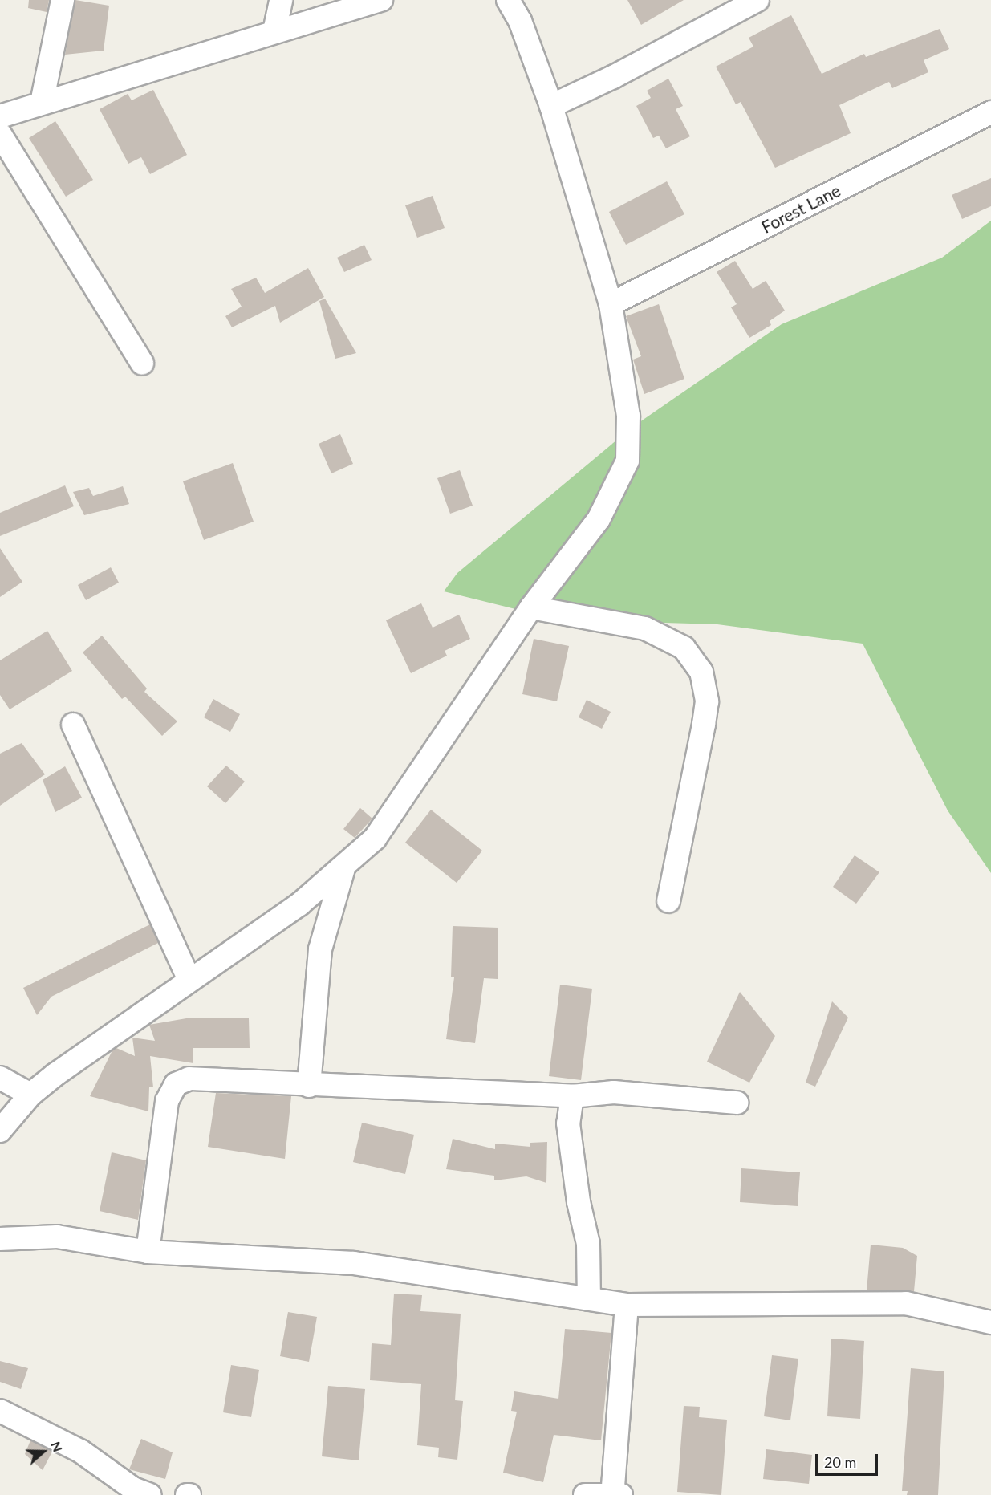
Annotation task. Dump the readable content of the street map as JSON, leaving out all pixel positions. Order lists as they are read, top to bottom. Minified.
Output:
{"streets":{"street":["Forest Lane"]},"scale_bar":"20 m","north":"right"}
